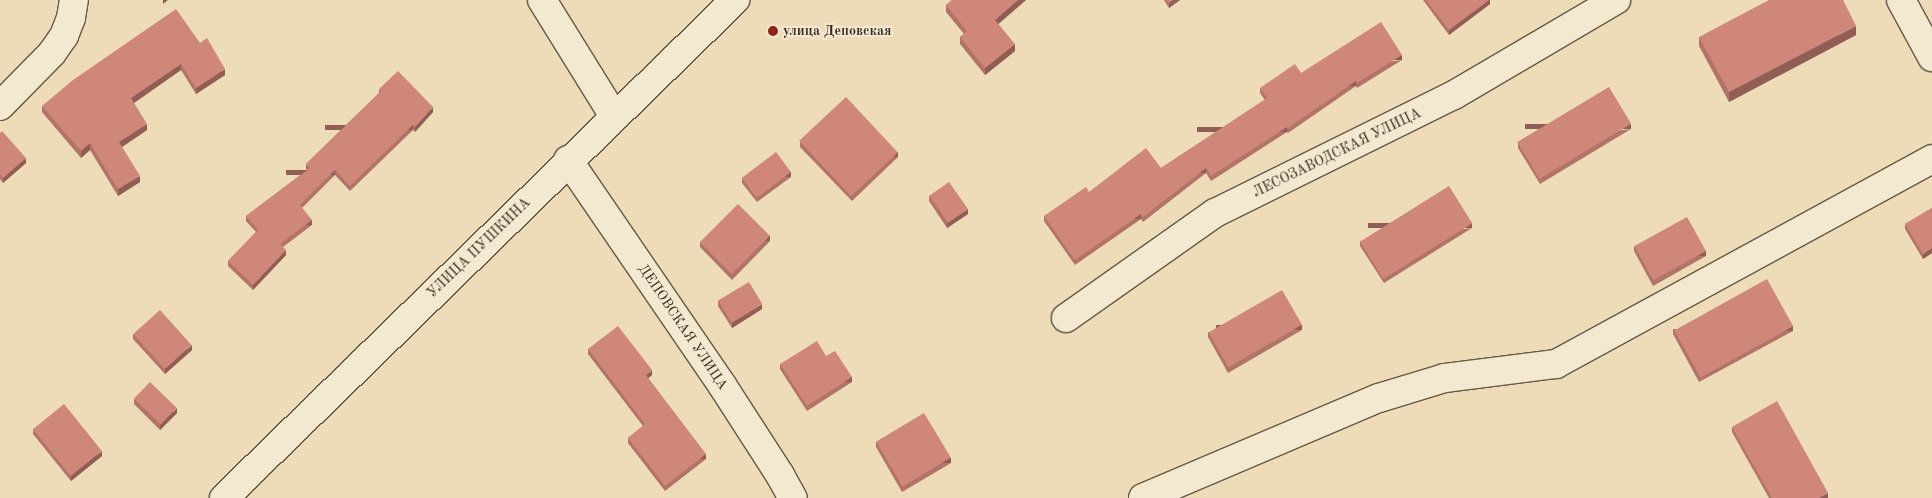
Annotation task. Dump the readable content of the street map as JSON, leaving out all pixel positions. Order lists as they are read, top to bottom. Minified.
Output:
{"streets":{"street":["ЛЕСОЗАВОДСКАЯ УЛИЦА","УЛИЦА ПУШКИНА","ДЕПОВСКАЯ УЛИЦА"]},"crossings":[["УЛИЦА ПУШКИНА","ДЕПОВСКАЯ УЛИЦА"]],"places":["улица Деповская"]}
